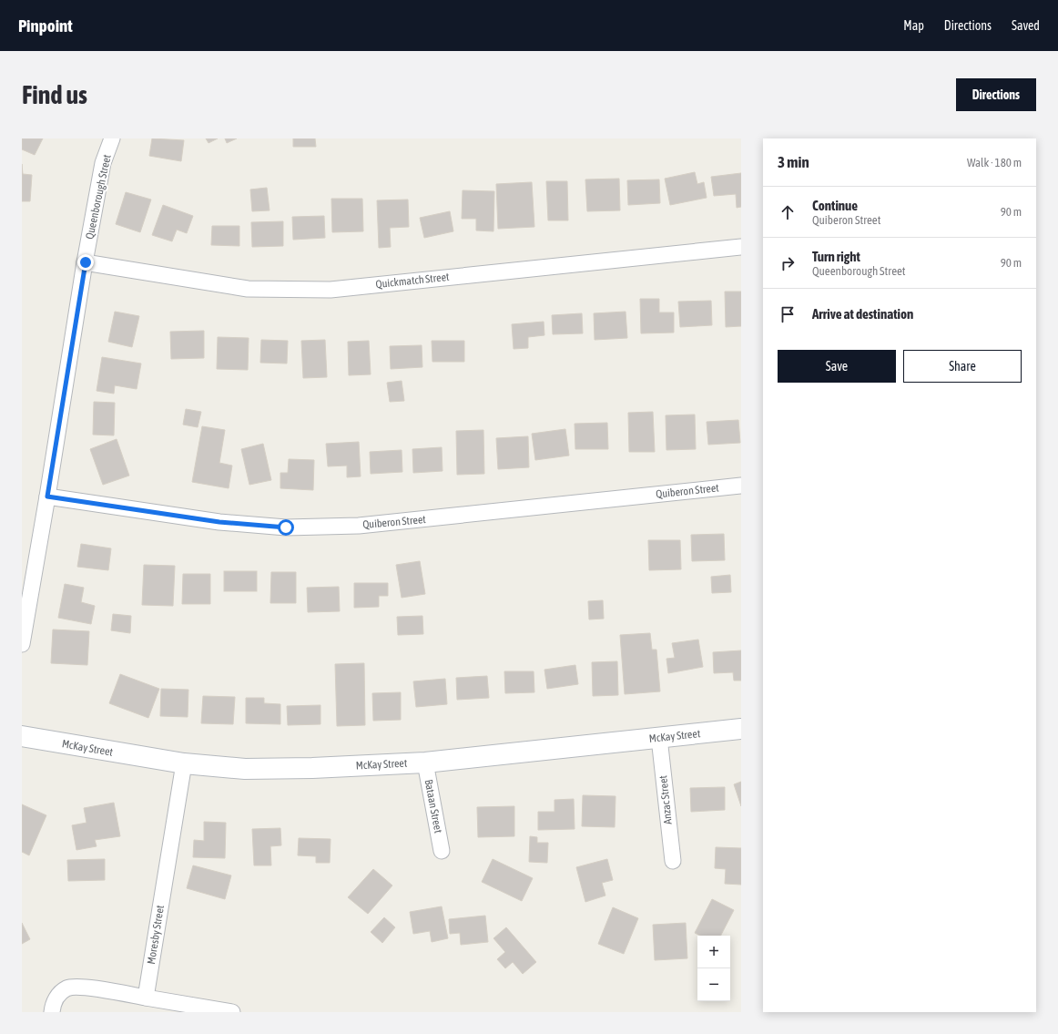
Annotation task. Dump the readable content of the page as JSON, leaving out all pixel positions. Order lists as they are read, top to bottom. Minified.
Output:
{"streets":{"street":["Queenborough Street","Quickmatch Street","Quiberon Street","McKay Street","Anzac Street","Bataan Street","Moresby Street"]},"crossings":[["Queenborough Street","Quickmatch Street"],["Queenborough Street","Quiberon Street"],["McKay Street","Anzac Street"],["McKay Street","Bataan Street"],["McKay Street","Moresby Street"]],"page":{"header":"Pinpoint","nav":["Map","Directions","Saved"],"buttons":["Directions",["Save","Share"]],"title":"Find us","heading":["3 min","Walk · 180 m"],"list":[["Continue","Quiberon Street","90 m"],["Turn right","Queenborough Street","90 m"],"Arrive at destination"],"map_buttons":["+","−"]}}
